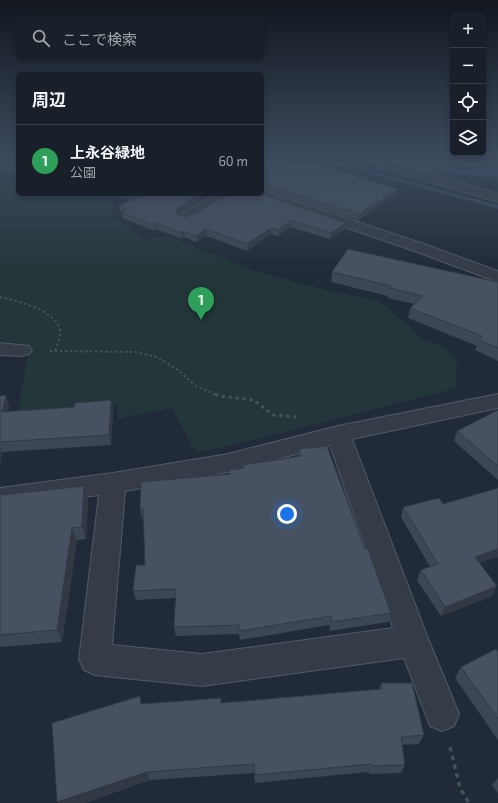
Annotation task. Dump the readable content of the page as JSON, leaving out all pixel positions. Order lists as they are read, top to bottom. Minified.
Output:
{"page":{"map_buttons":["+","−"],"search":"ここで検索","heading":"周辺","list":[{"mark":"1","name":"上永谷緑地","note":"公園","value":"60 m"}],"pins":"1"}}
